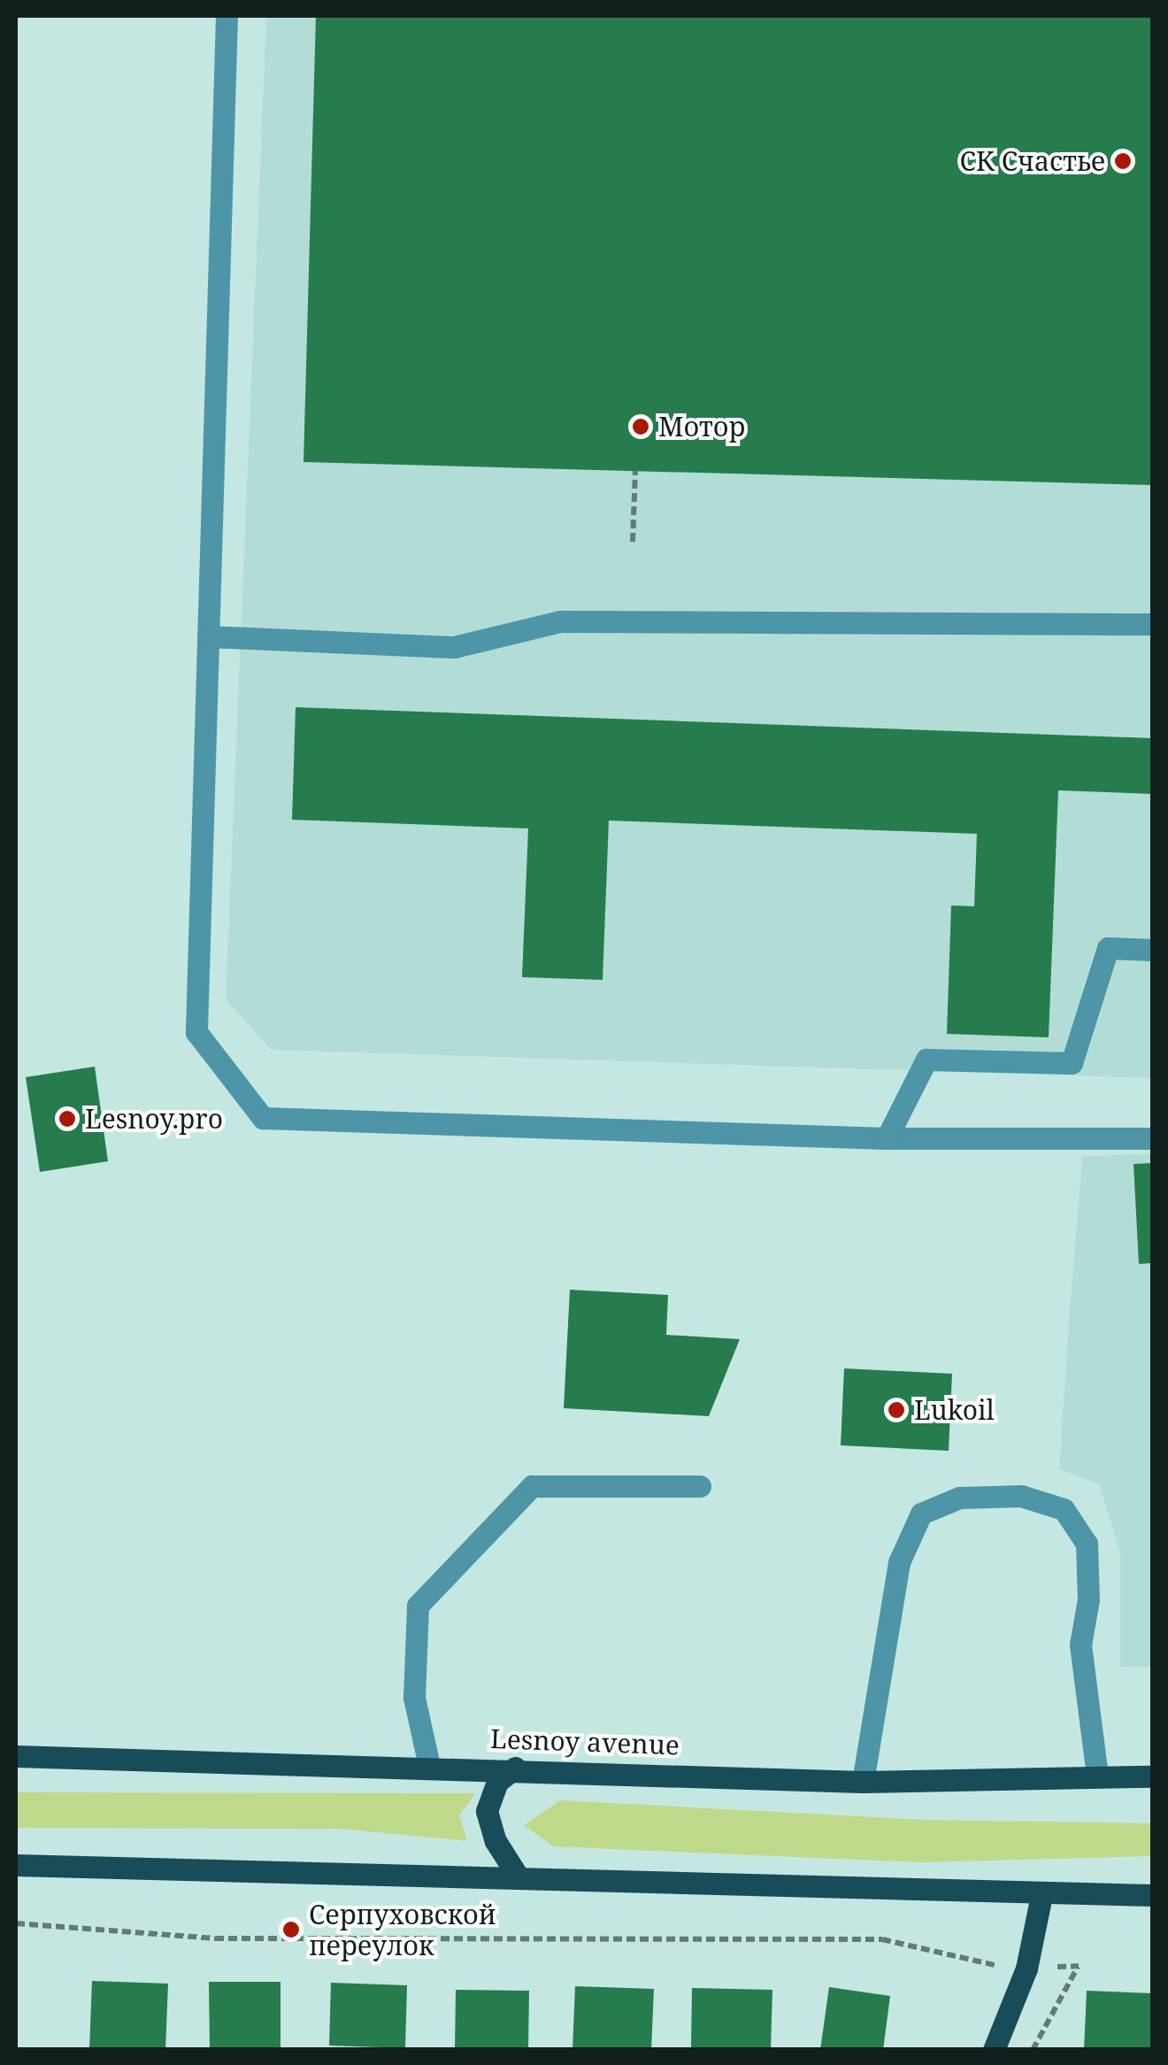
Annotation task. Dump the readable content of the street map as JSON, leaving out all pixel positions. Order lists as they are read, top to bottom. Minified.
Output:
{"streets":{"main road":["Lesnoy avenue"]},"places":["СК Счастье","Мотор","Lesnoy.pro","Lukoil","Серпуховской переулок"]}
